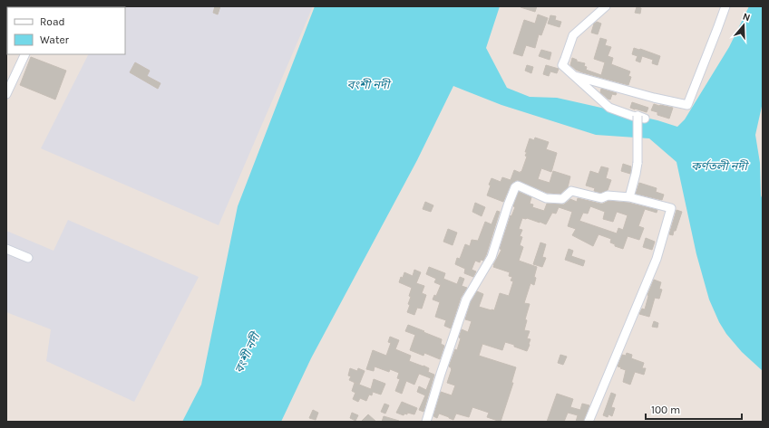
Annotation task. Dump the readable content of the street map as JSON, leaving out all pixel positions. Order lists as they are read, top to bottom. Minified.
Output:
{"water":["বংশী নদী","কর্ণতলী নদী"],"legend":["Road","Water"],"scale_bar":"100 m","north":"top"}
